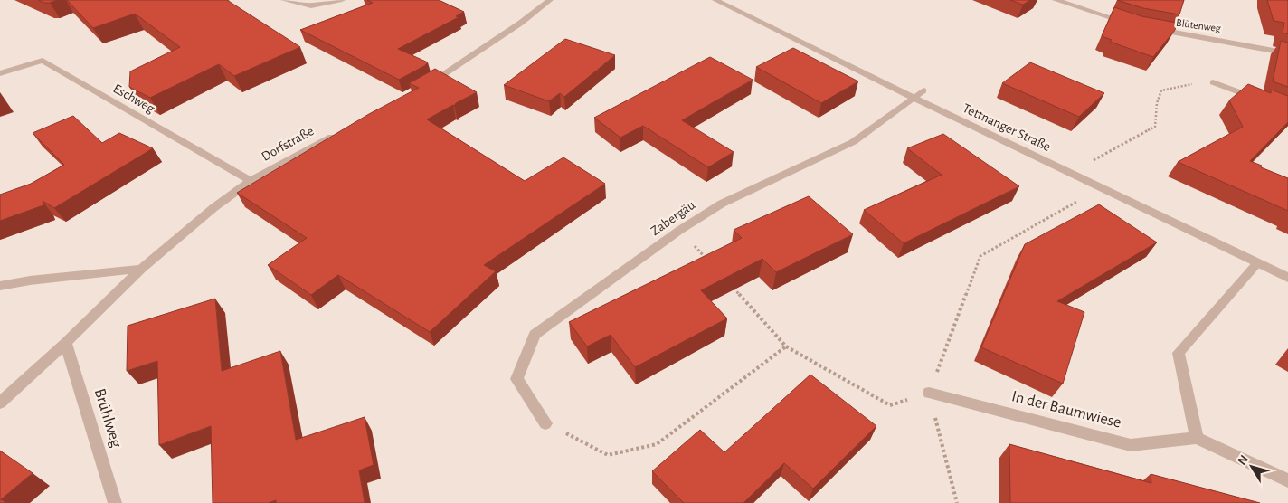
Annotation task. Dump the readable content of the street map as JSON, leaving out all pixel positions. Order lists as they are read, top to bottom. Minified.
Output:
{"streets":{"street":["Blütenweg","Eschweg","Tettnanger Straße","Dorfstraße","Zabergäu","In der Baumwiese","Brühlweg"]},"crossings":[["Eschweg","Dorfstraße"],["Tettnanger Straße","Zabergäu"],["Dorfstraße","Brühlweg"]],"north":"top left"}
